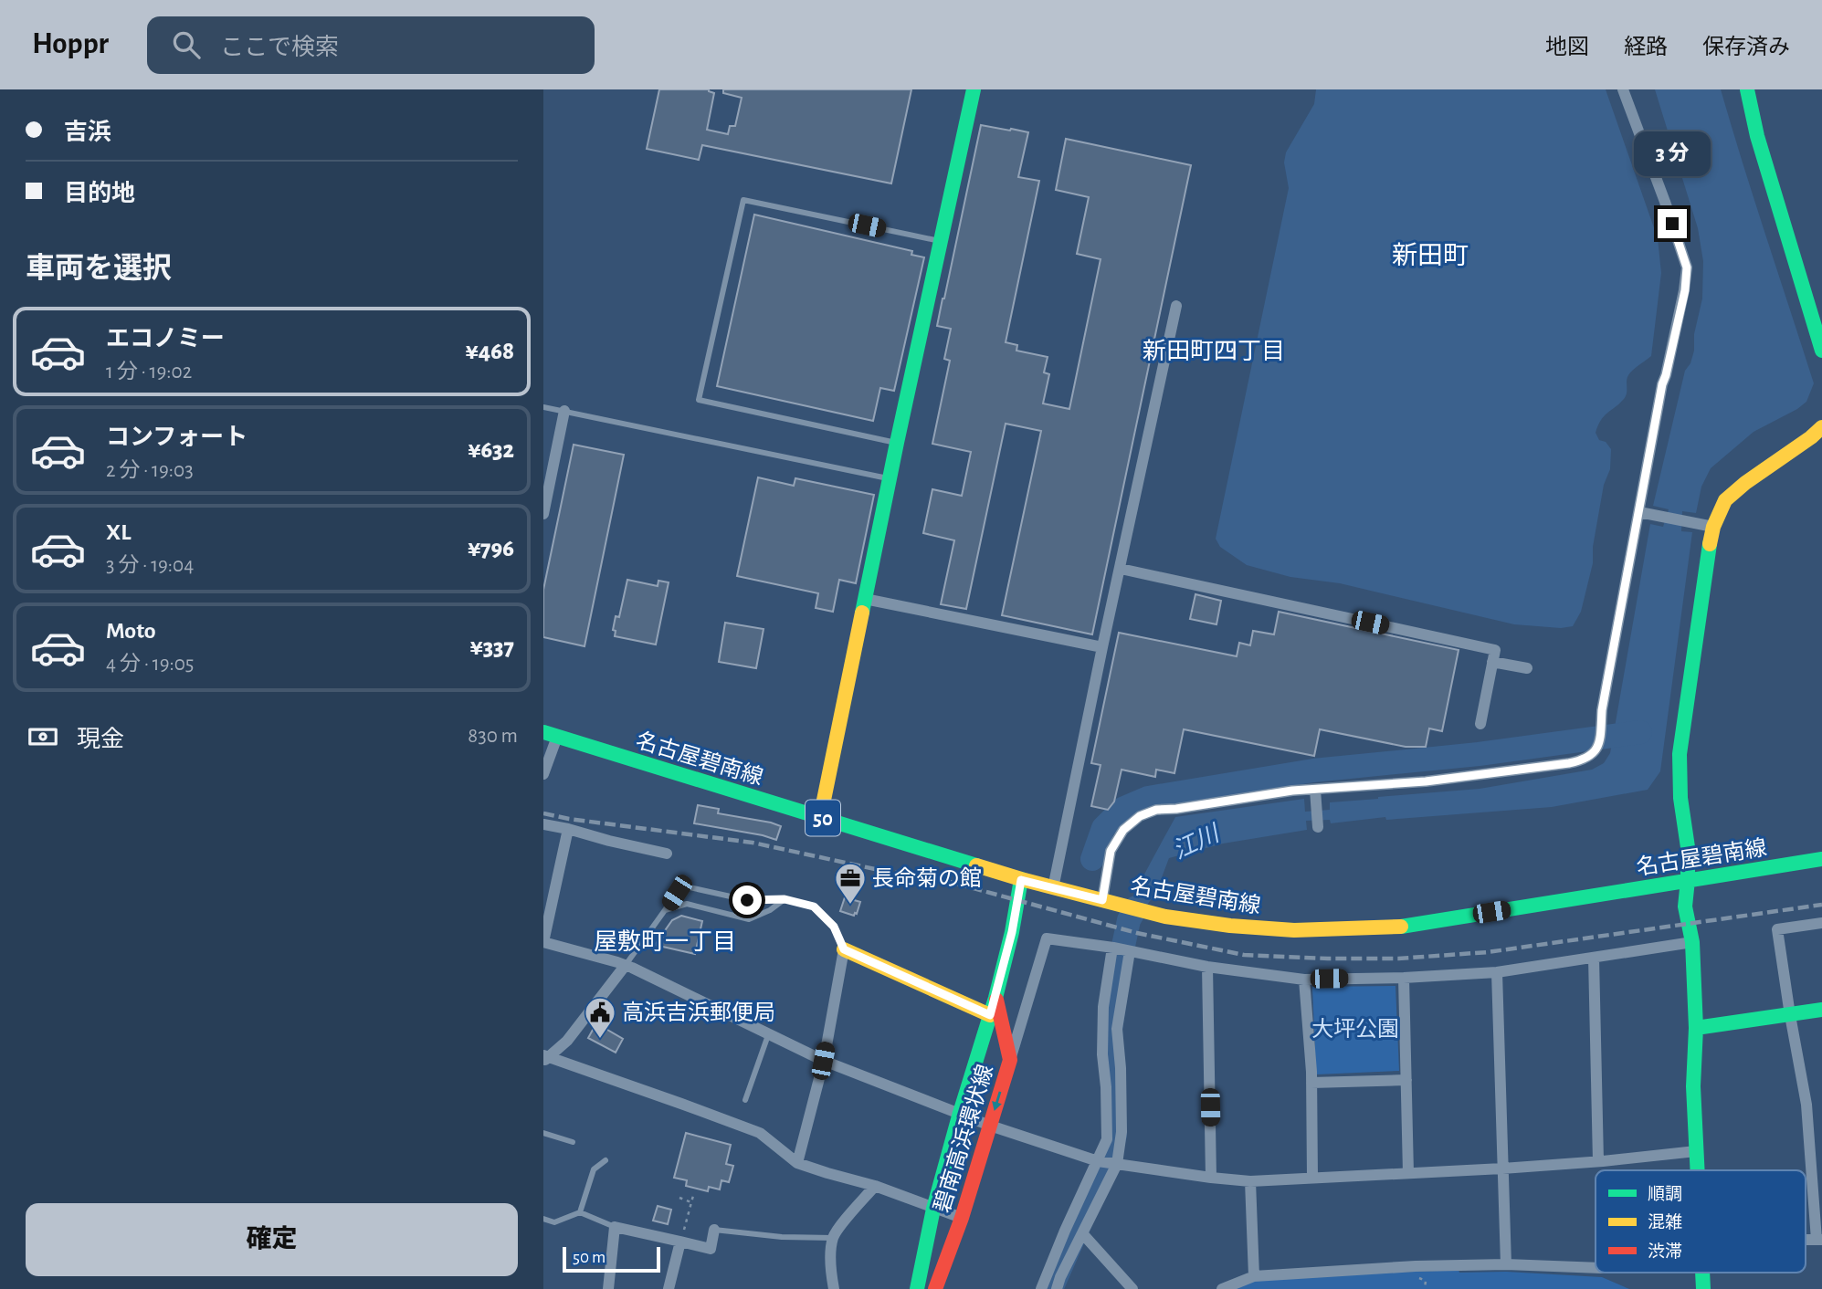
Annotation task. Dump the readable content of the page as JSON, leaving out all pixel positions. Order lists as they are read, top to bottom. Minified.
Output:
{"streets":{"main road":["名古屋碧南線","50","碧南高浜環状線"]},"crossings":[["名古屋碧南線","碧南高浜環状線"]],"districts":["新田町","新田町四丁目","屋敷町一丁目"],"water":["江川"],"parks":["大坪公園"],"places":{"office":["長命菊の館"],"public building":["高浜吉浜郵便局"]},"legend":["順調","混雑","渋滞"],"scale_bar":"50 m","page":{"header":"Hoppr","search":"ここで検索","nav":["地図","経路","保存済み"],"banner":["吉浜","目的地"],"bubble":"3 分","heading":"車両を選択","list":[{"name":"エコノミー","note":"1 分 · 19:02","value":"¥468"},{"name":"コンフォート","note":"2 分 · 19:03","value":"¥632"},{"name":"XL","note":"3 分 · 19:04","value":"¥796"},{"name":"Moto","note":"4 分 · 19:05","value":"¥337"}],"pay":["現金","830 m"],"buttons":"確定","scale":"50 m"}}
